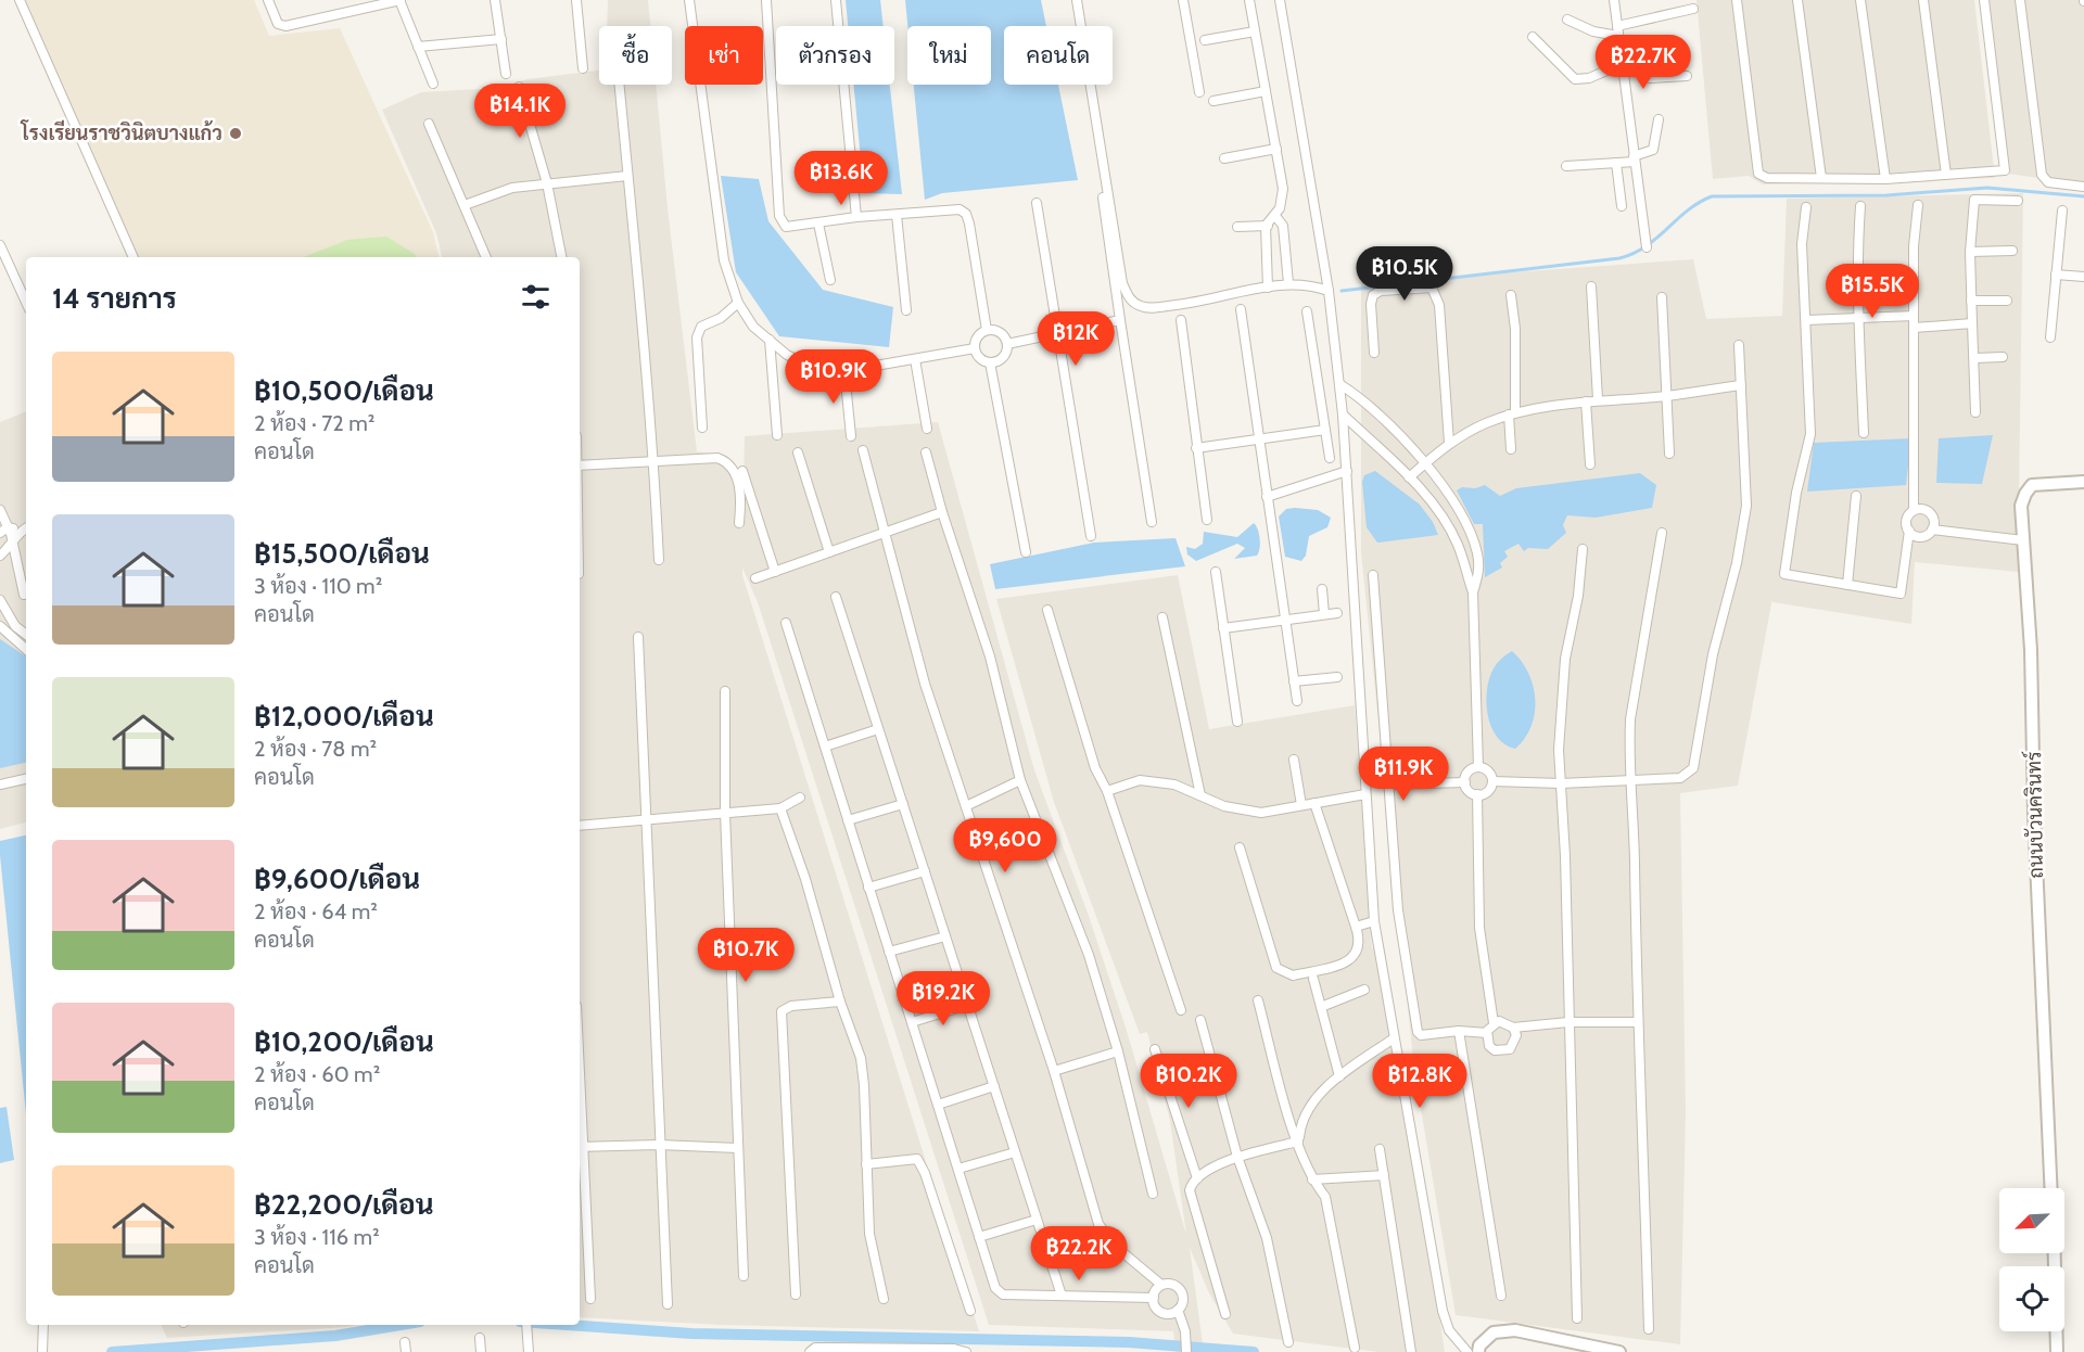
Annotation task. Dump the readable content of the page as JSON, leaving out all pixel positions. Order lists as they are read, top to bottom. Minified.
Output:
{"streets":{"street":["ถนนบัวนครินทร์"]},"places":["โรงเรียนราชวินิตบางแก้ว"],"north":"bottom left","page":{"chip":["ซื้อ","เช่า","ตัวกรอง","ใหม่","คอนโด"],"price":["฿22.7K","฿14.1K","฿13.6K","฿10.5K","฿15.5K","฿12K","฿10.9K","฿11.9K","฿9,600","฿10.7K","฿19.2K","฿10.2K","฿12.8K","฿22.2K"],"heading":"14 รายการ","list":[{"name":"฿10,500/เดือน","note":"2 ห้อง · 72 m² · คอนโด"},{"name":"฿15,500/เดือน","note":"3 ห้อง · 110 m² · คอนโด"},{"name":"฿12,000/เดือน","note":"2 ห้อง · 78 m² · คอนโด"},{"name":"฿9,600/เดือน","note":"2 ห้อง · 64 m² · คอนโด"},{"name":"฿10,200/เดือน","note":"2 ห้อง · 60 m² · คอนโด"},{"name":"฿22,200/เดือน","note":"3 ห้อง · 116 m² · คอนโด"}]}}
